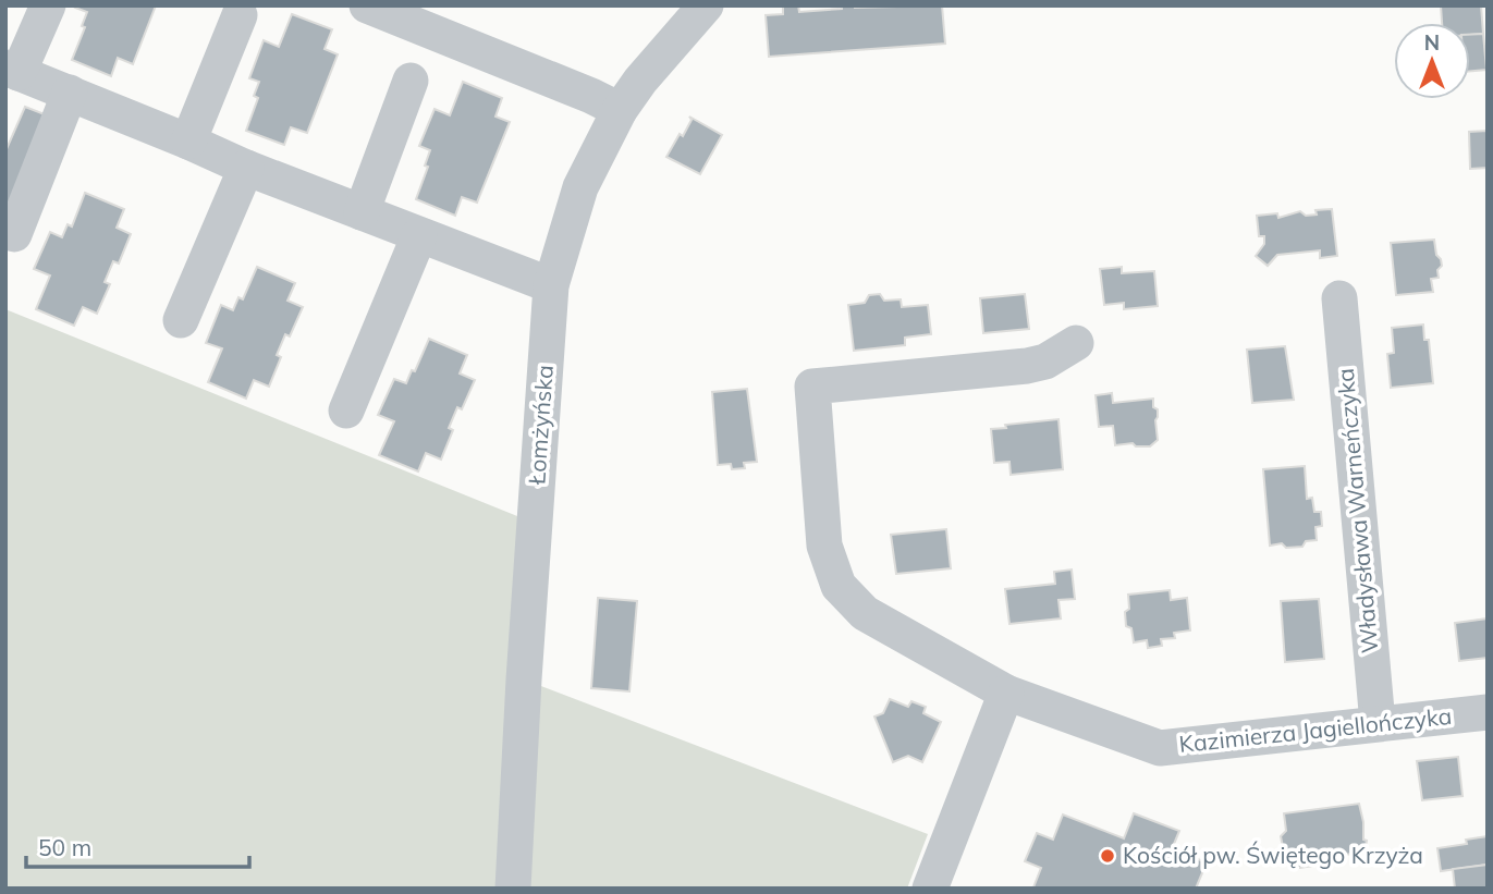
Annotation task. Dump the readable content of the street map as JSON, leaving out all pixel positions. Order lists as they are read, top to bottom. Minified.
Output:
{"streets":{"street":["Łomżyńska","Władysława Warneńczyka","Kazimierza Jagiellończyka"]},"crossings":[["Władysława Warneńczyka","Kazimierza Jagiellończyka"]],"places":["Kościół pw. Świętego Krzyża"],"scale_bar":"50 m","north":"top"}
